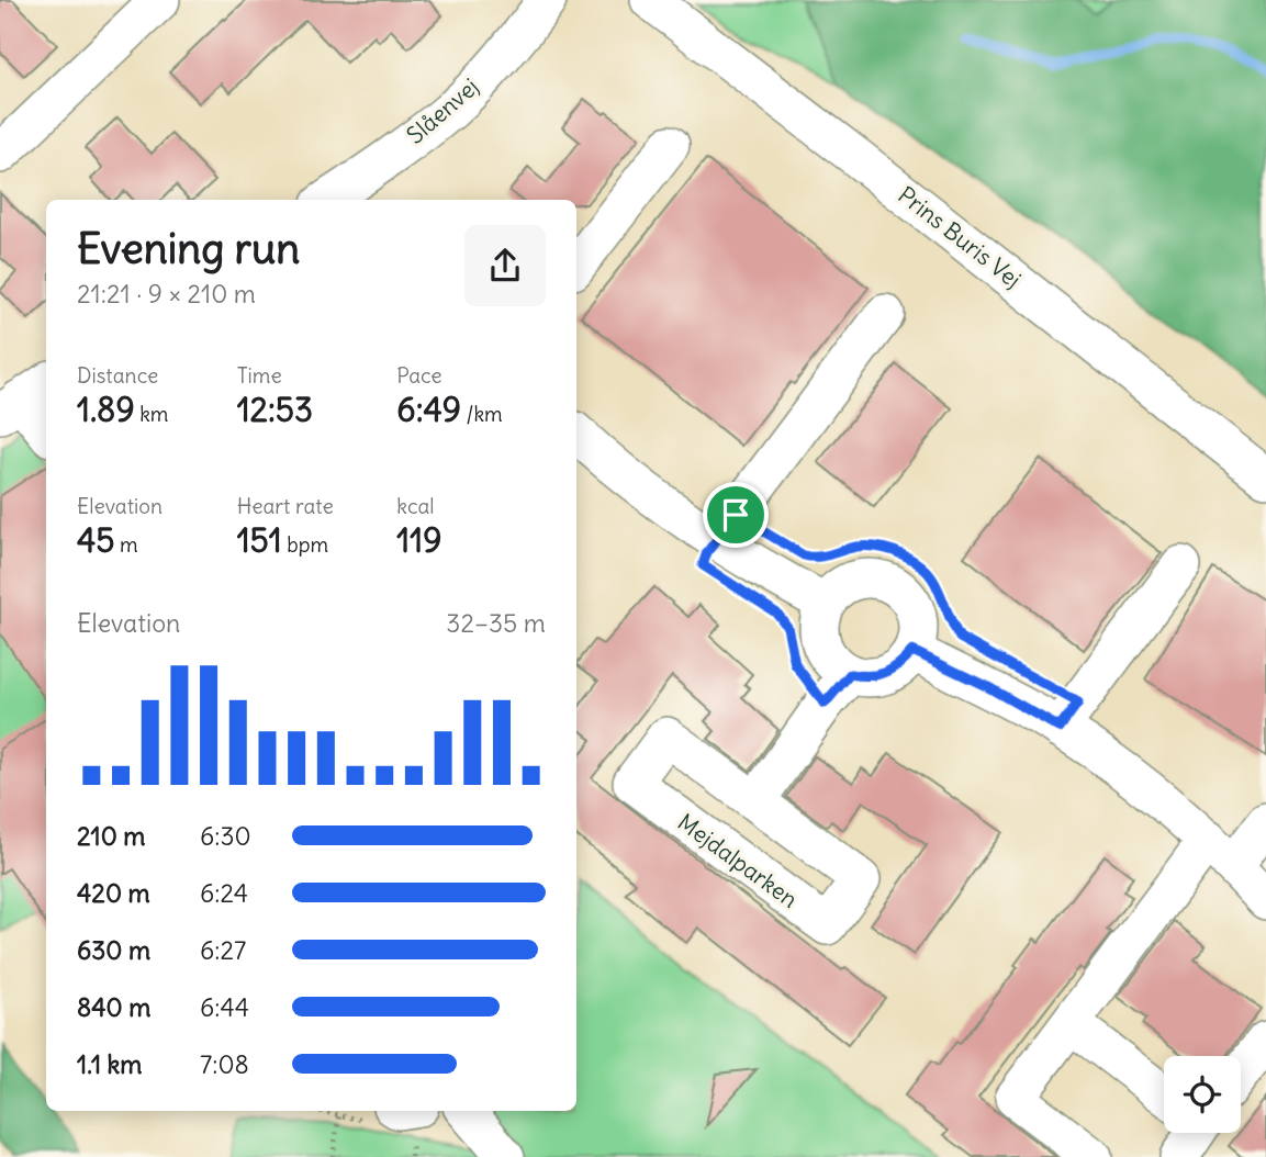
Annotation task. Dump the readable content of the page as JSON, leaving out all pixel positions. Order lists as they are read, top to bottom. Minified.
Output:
{"streets":{"street":["Slåenvej","Prins Buris Vej","Mejdalparken"]},"page":{"heading":["Evening run","21:21 · 9 × 210 m"],"stats":[["Distance","1.89 km"],["Time","12:53"],["Pace","6:49 /km"],["Elevation","45 m"],["Heart rate","151 bpm"],["kcal","119"]],"chart":["Elevation","32–35 m"],"list":[{"name":"210 m","note":"6:30"},{"name":"420 m","note":"6:24"},{"name":"630 m","note":"6:27"},{"name":"840 m","note":"6:44"},{"name":"1.1 km","note":"7:08"}]}}
